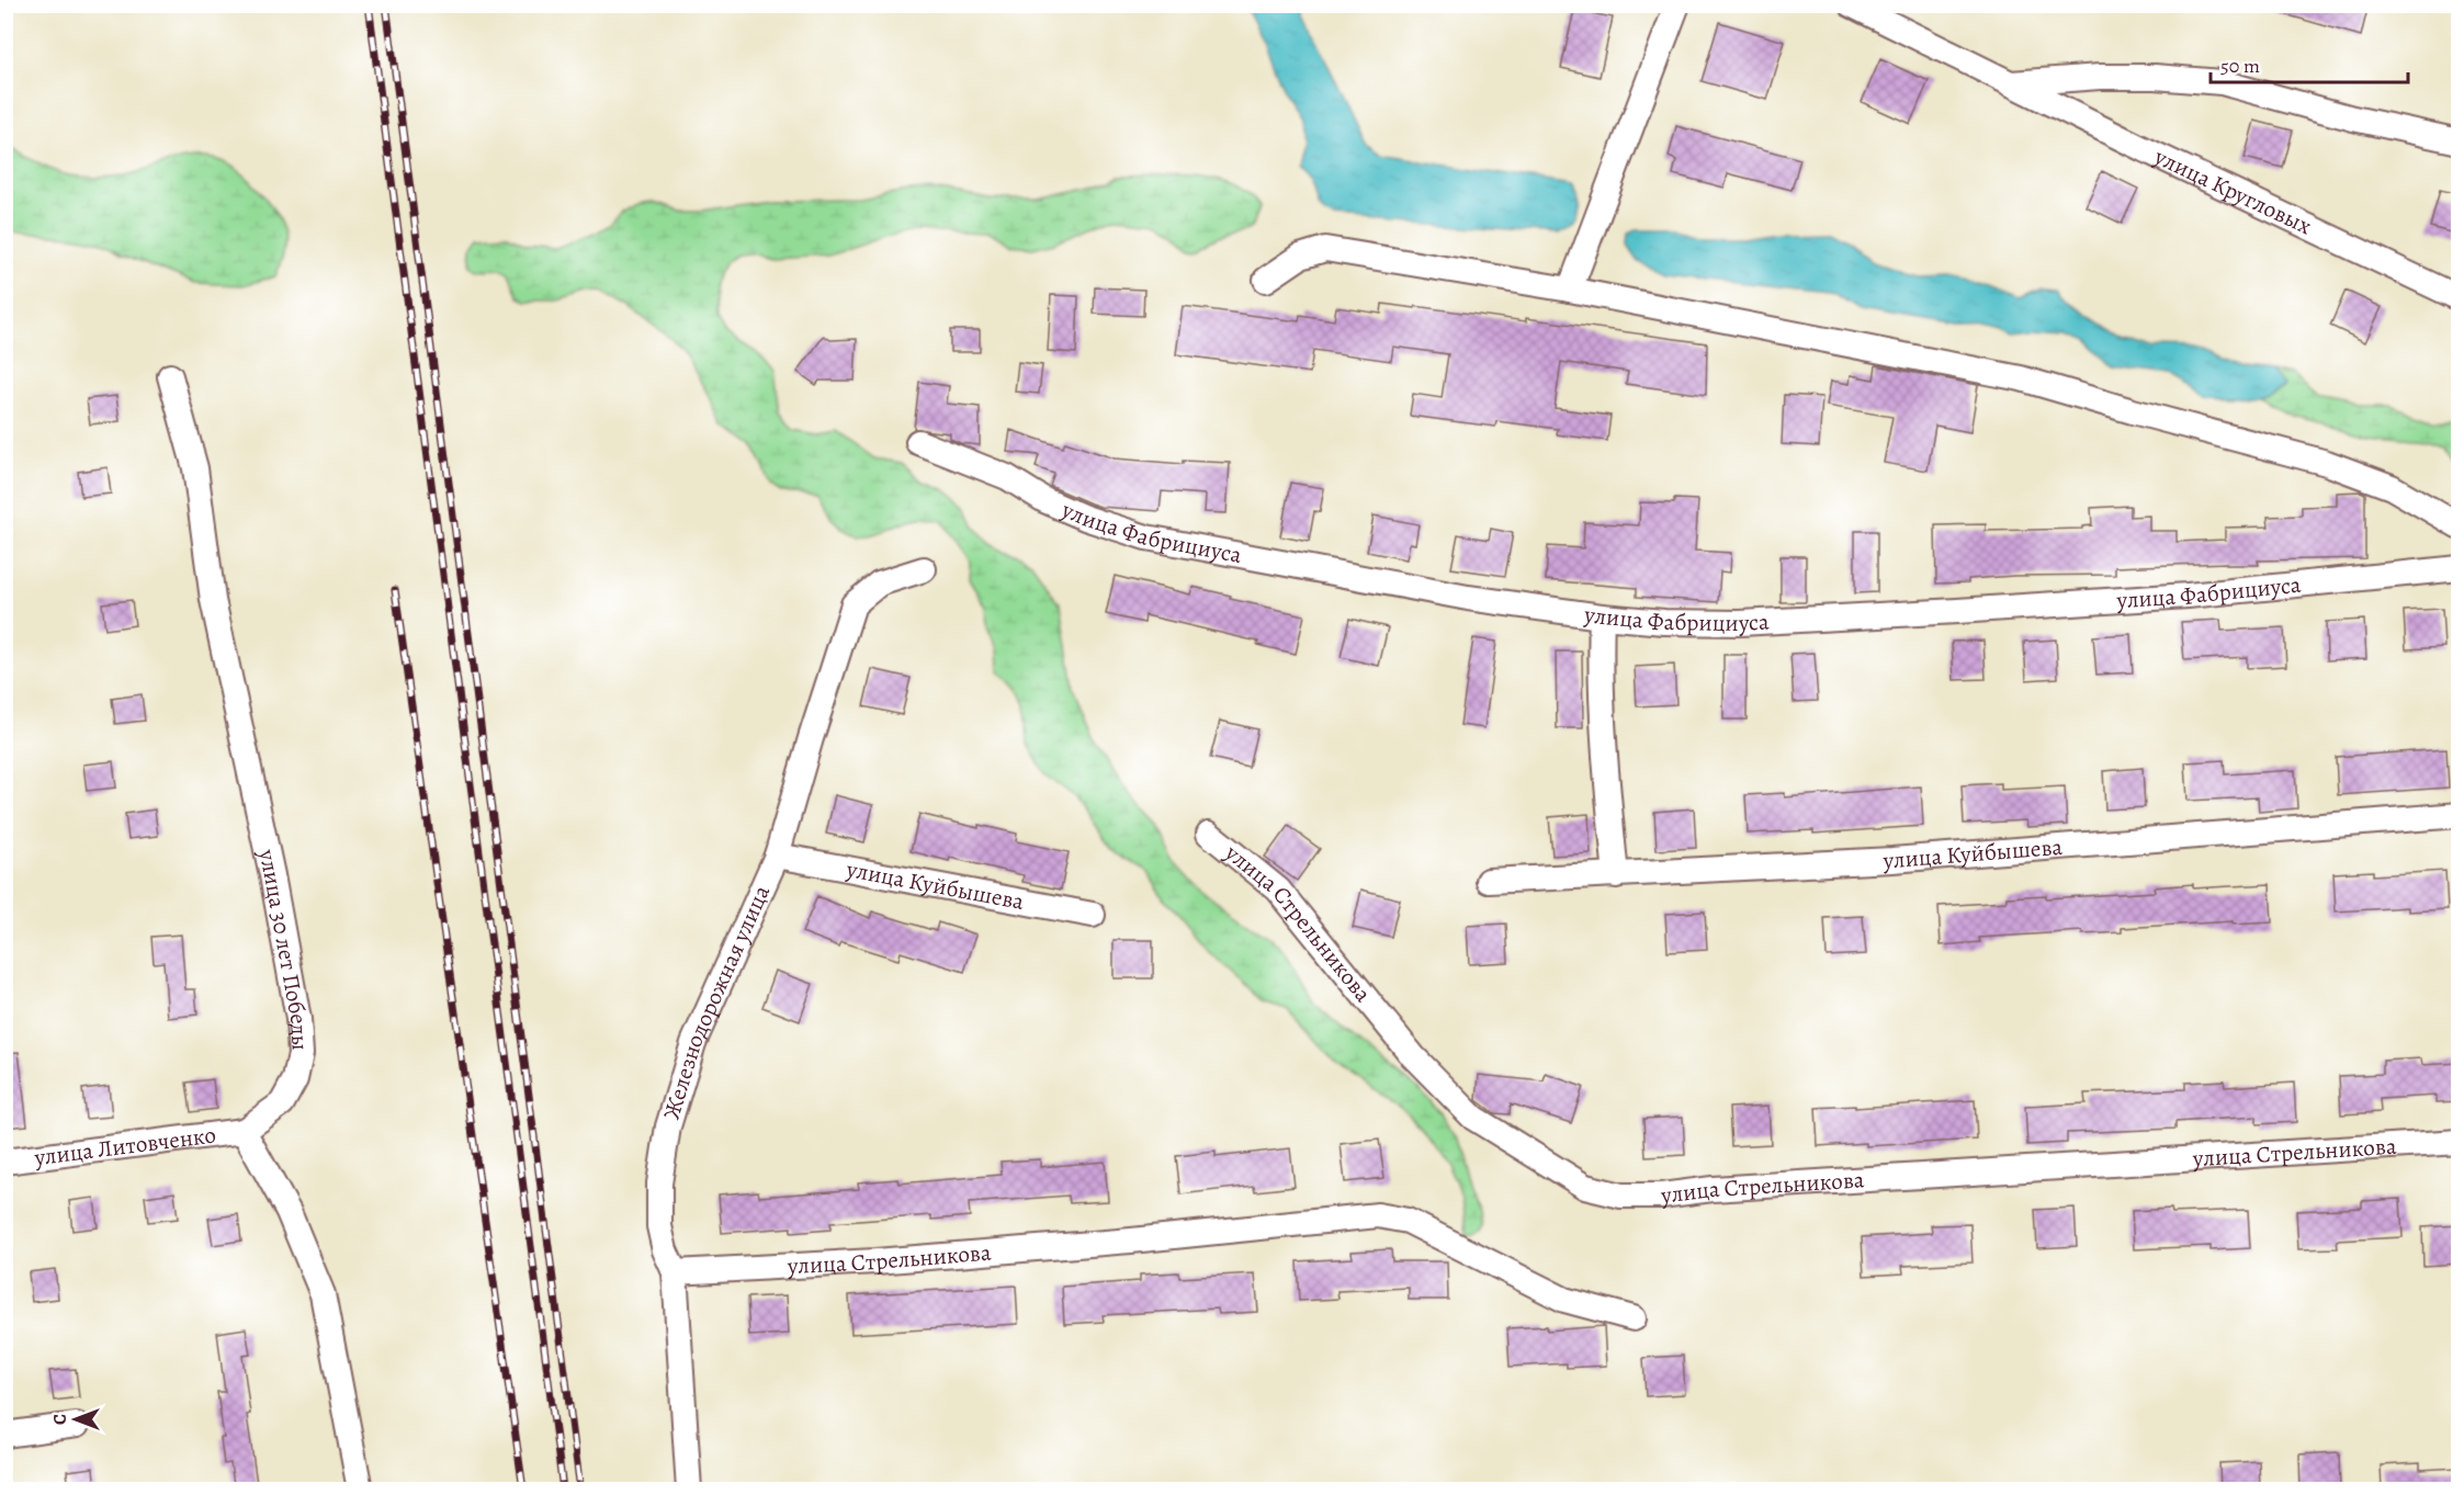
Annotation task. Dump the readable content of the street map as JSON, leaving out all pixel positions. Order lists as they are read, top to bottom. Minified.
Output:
{"streets":{"street":["улица Кругловых","улица Фабрициуса","улица Куйбышева","улица Стрельникова","улица 30 лет Победы","Железнодорожная улица","улица Литовченко"]},"crossings":[["улица Куйбышева","Железнодорожная улица"],["улица Стрельникова","Железнодорожная улица"],["улица 30 лет Победы","улица Литовченко"]],"scale_bar":"50 m","north":"left"}
